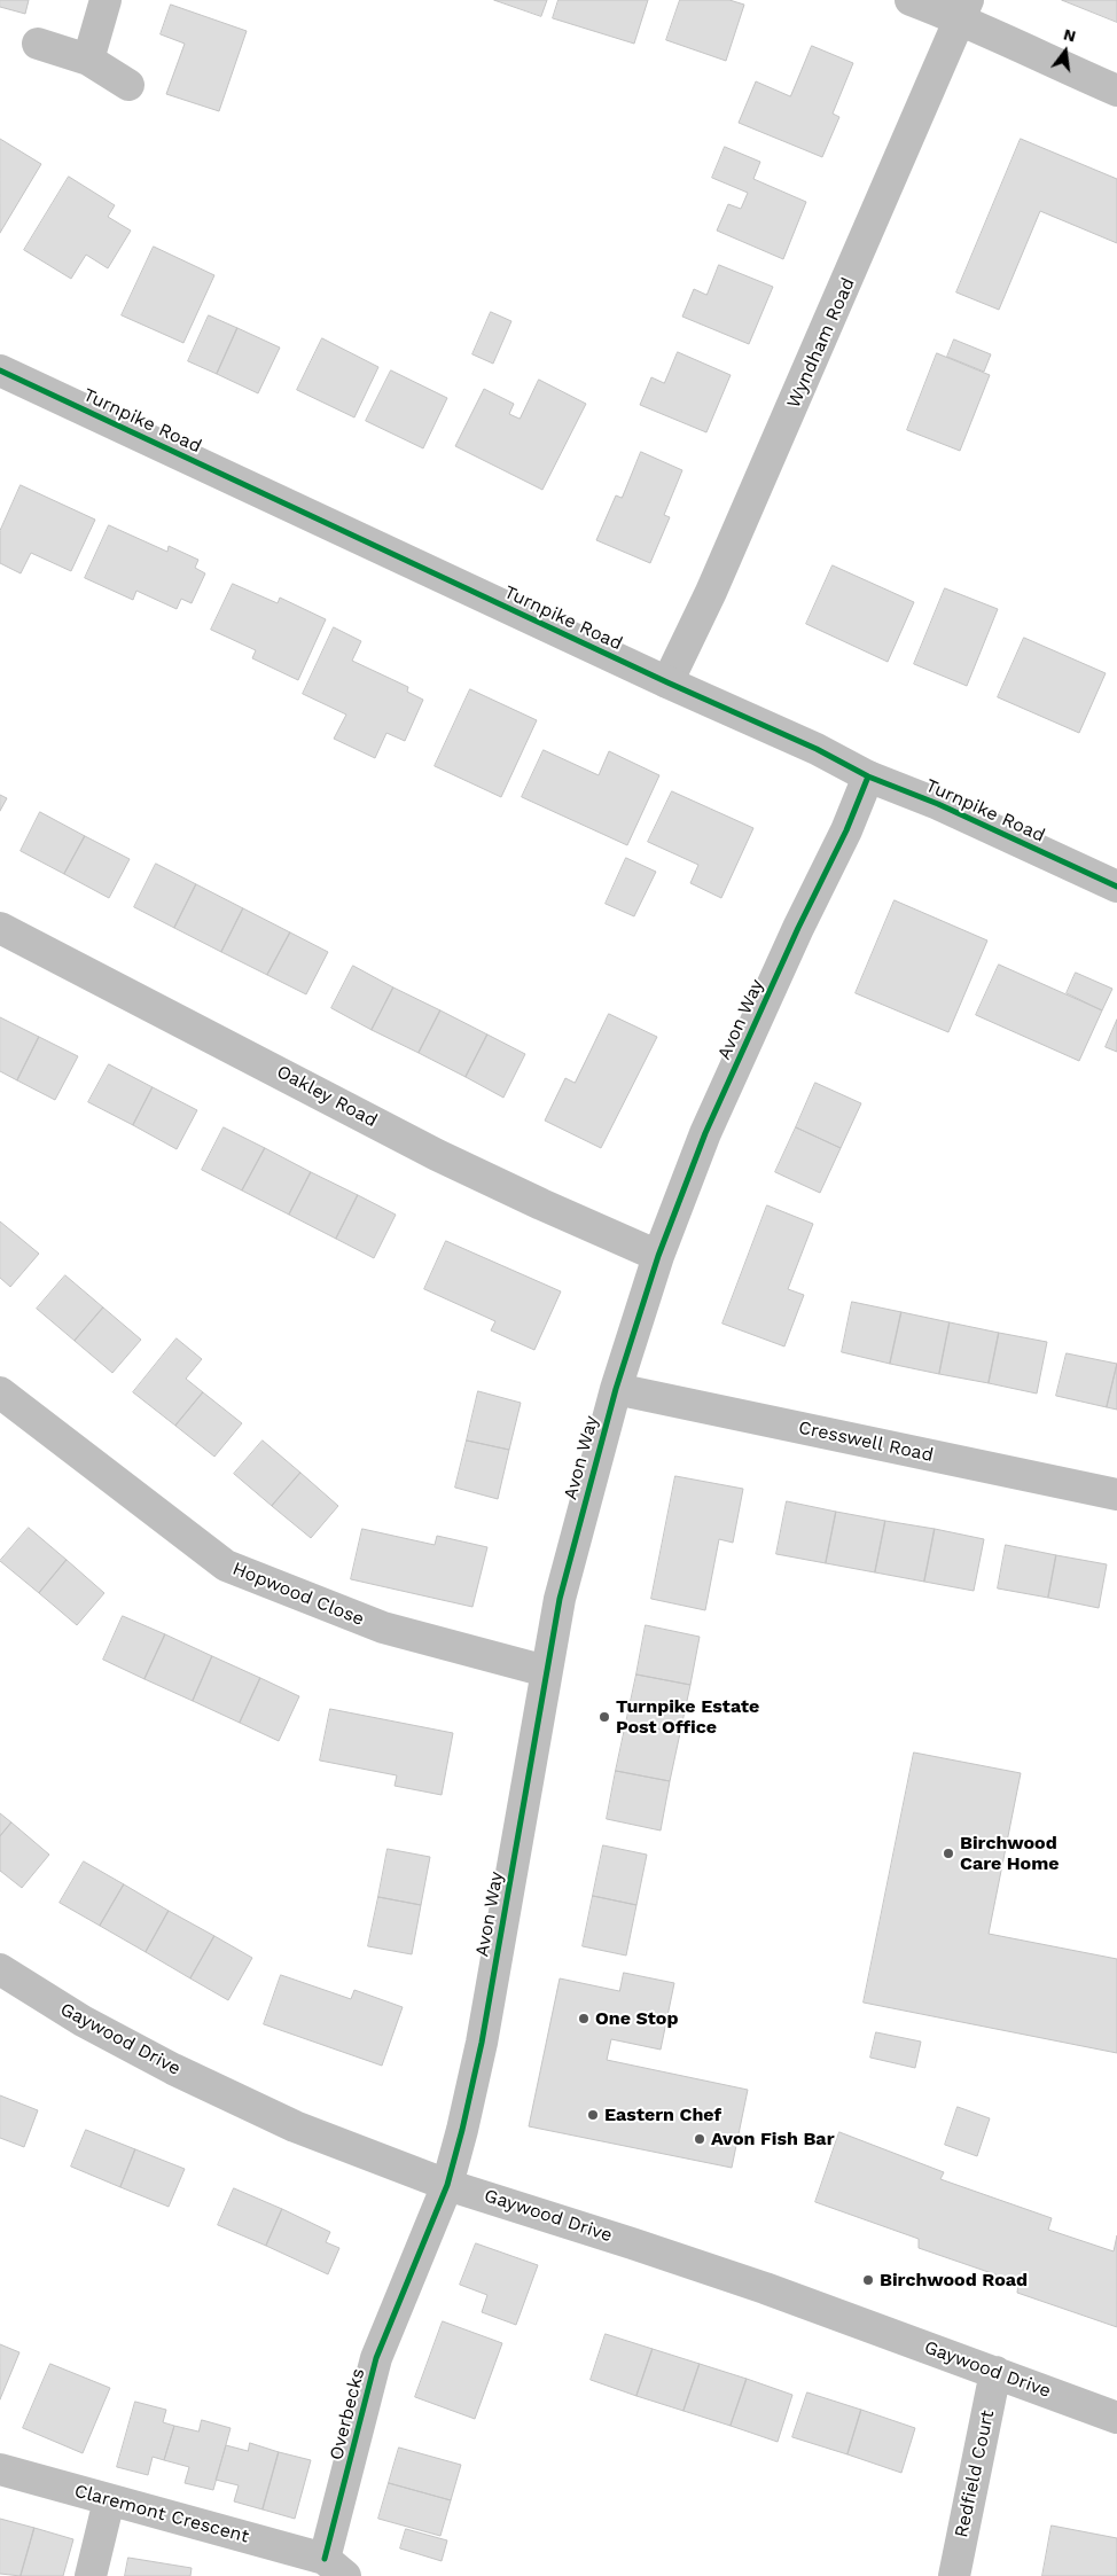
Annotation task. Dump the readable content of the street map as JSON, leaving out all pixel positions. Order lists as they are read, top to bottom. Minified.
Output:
{"streets":{"street":["Wyndham Road","Turnpike Road","Avon Way","Oakley Road","Cresswell Road","Hopwood Close","Gaywood Drive","Overbecks","Redfield Court","Claremont Crescent"]},"crossings":[["Wyndham Road","Turnpike Road"],["Turnpike Road","Avon Way"],["Avon Way","Oakley Road"],["Avon Way","Cresswell Road"],["Avon Way","Hopwood Close"],["Avon Way","Gaywood Drive"],["Avon Way","Overbecks"],["Gaywood Drive","Overbecks"],["Gaywood Drive","Redfield Court"],["Overbecks","Claremont Crescent"]],"places":["Turnpike Estate Post Office","Birchwood Care Home","One Stop","Eastern Chef","Avon Fish Bar","Birchwood Road"],"north":"top"}
